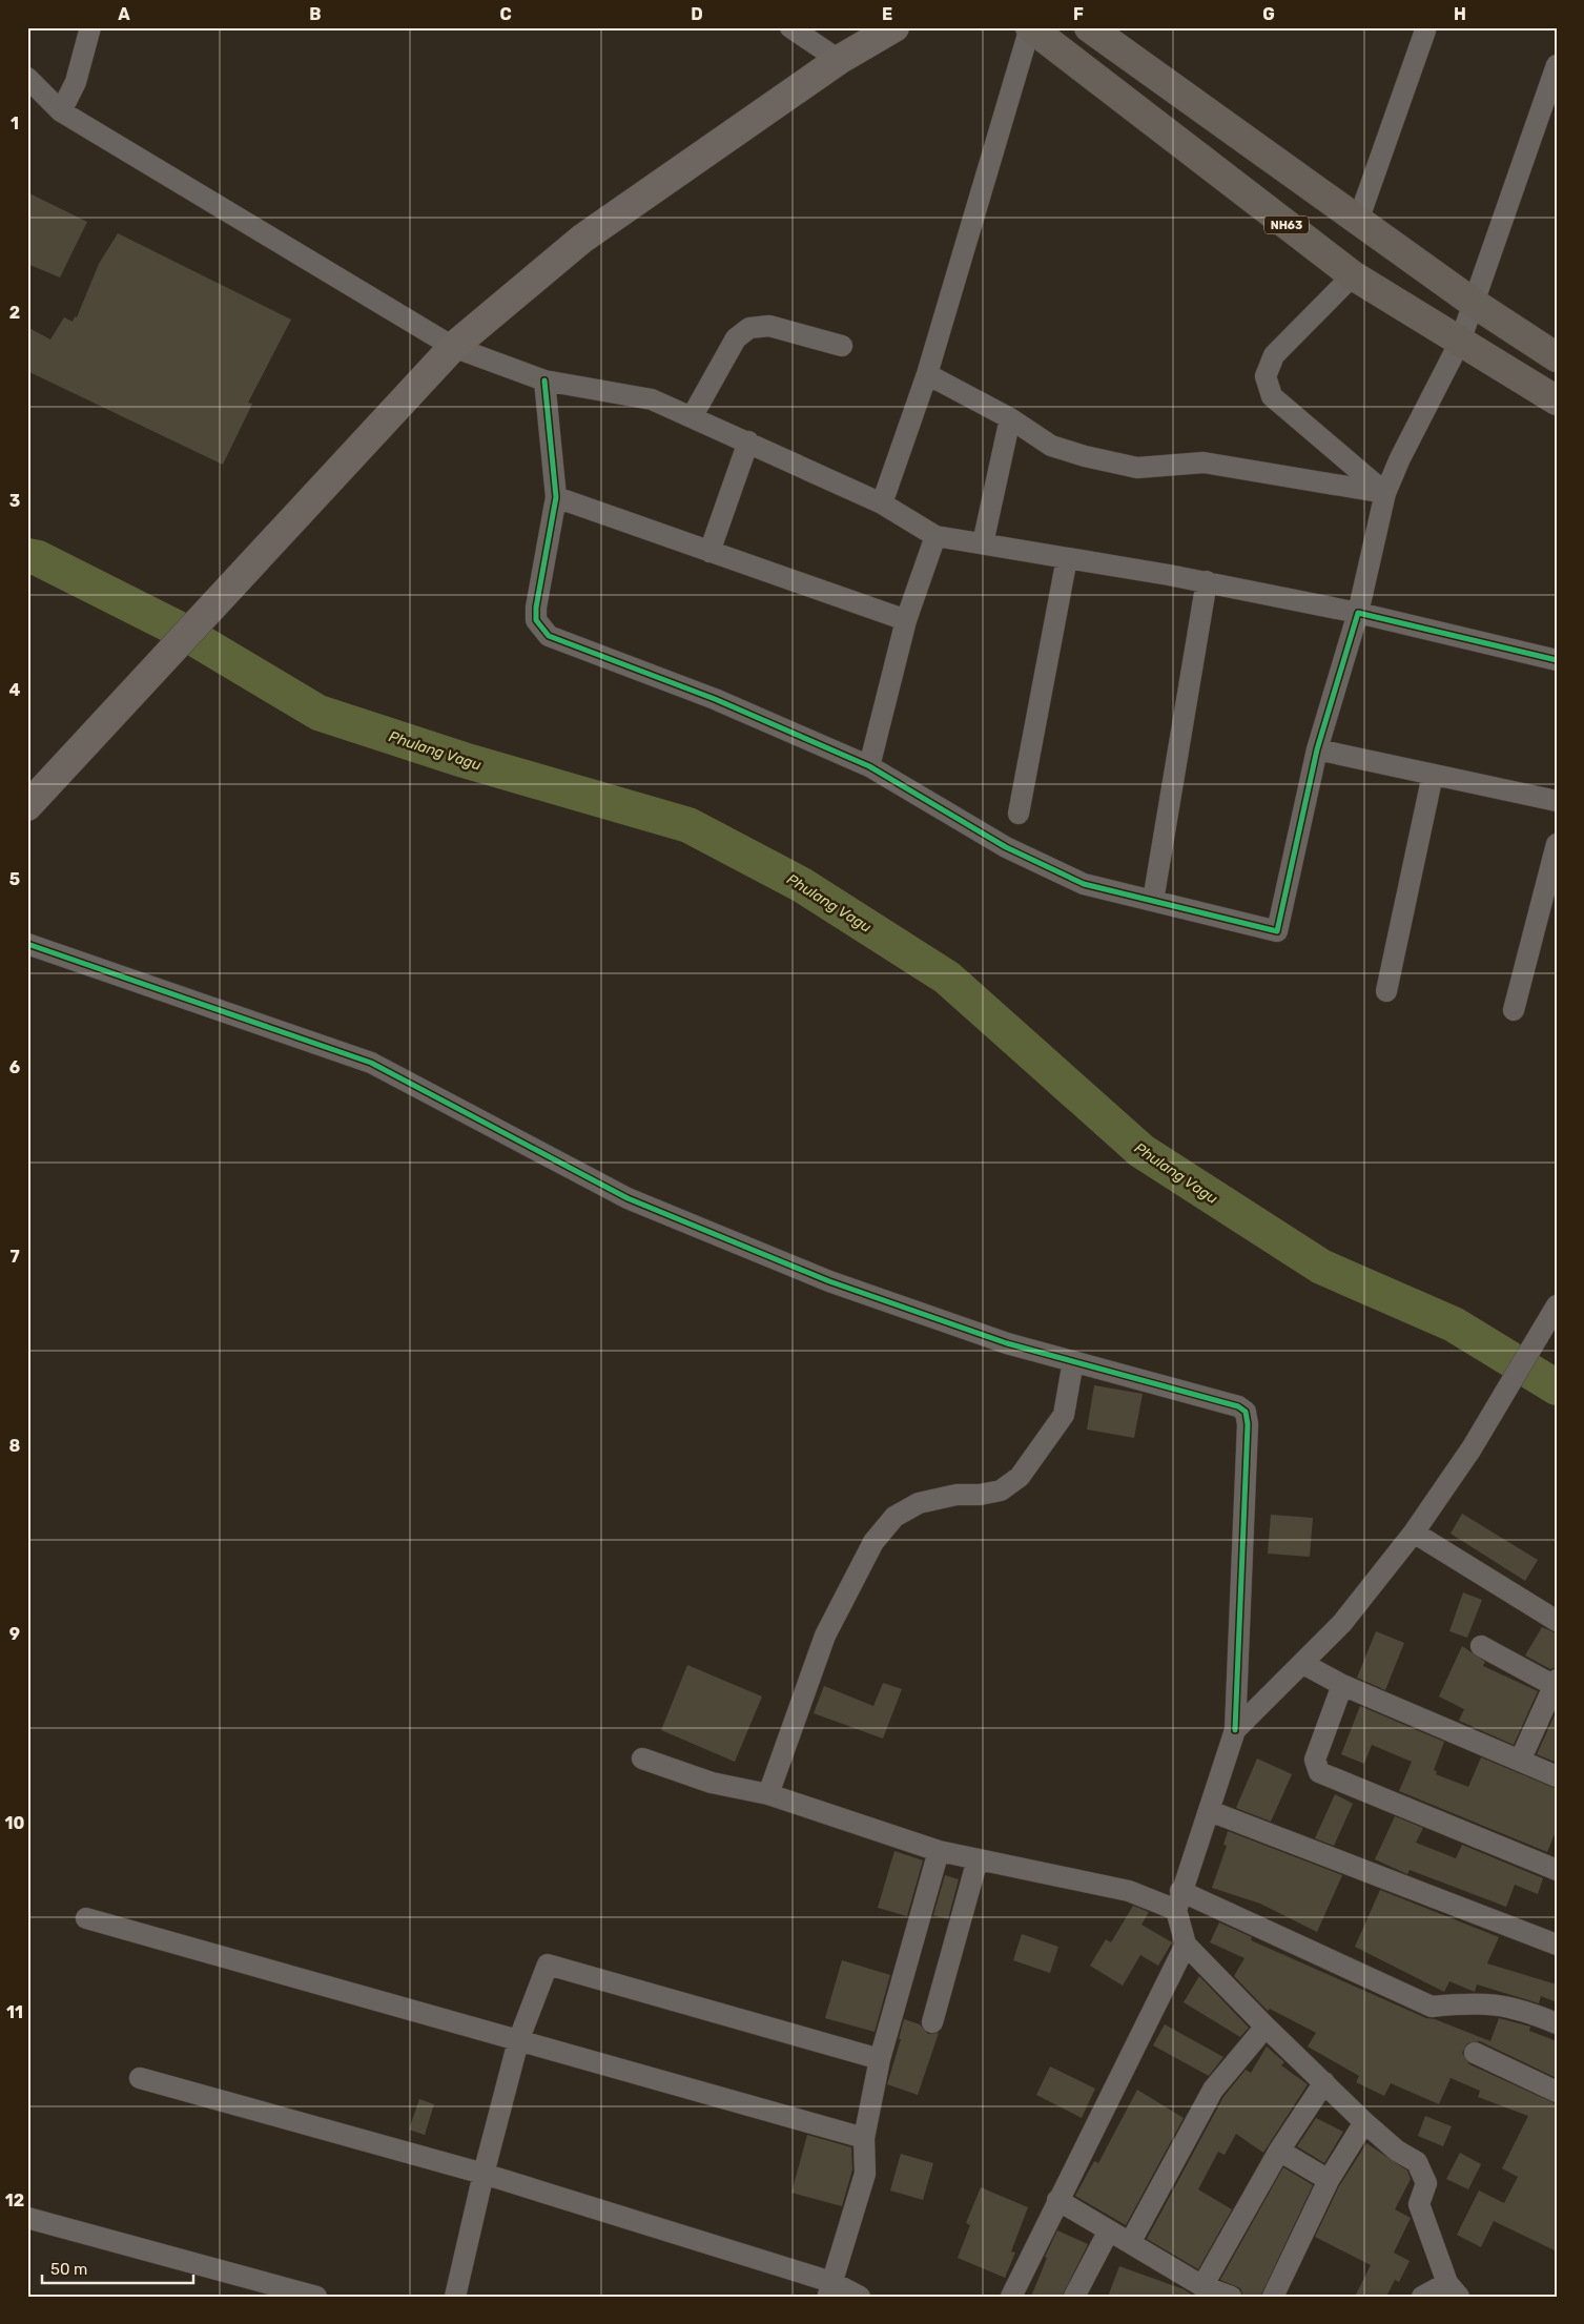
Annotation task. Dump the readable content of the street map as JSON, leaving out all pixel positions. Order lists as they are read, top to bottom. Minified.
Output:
{"streets":{"highway":["NH63"]},"water":["Phulang Vagu"],"scale_bar":"50 m","grid":{"columns":["A","B","C","D","E","F","G","H"],"rows":["1","2","3","4","5","6","7","8","9","10","11","12"]}}
